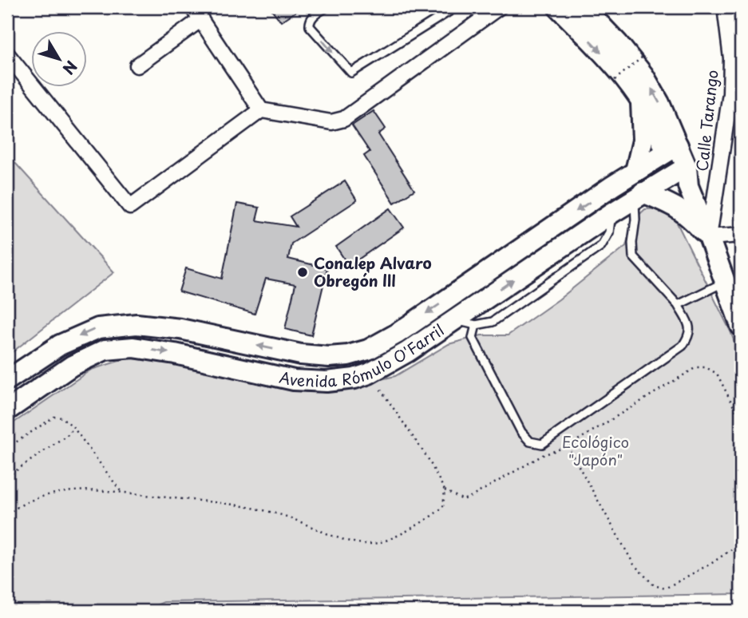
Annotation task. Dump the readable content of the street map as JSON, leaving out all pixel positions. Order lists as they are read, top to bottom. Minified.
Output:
{"streets":{"main road":["Avenida Rómulo O'Farril"],"street":["Calle Tarango"]},"parks":["Ecológico \"Japón\""],"places":["Conalep Alvaro Obregón lll"],"north":"bottom right"}
